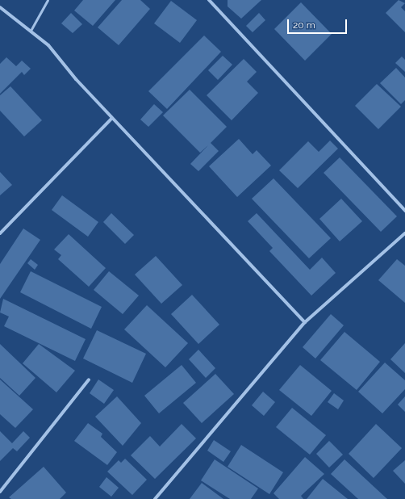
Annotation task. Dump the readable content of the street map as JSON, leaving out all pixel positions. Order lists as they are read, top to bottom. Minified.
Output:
{"scale_bar":"20 m"}
